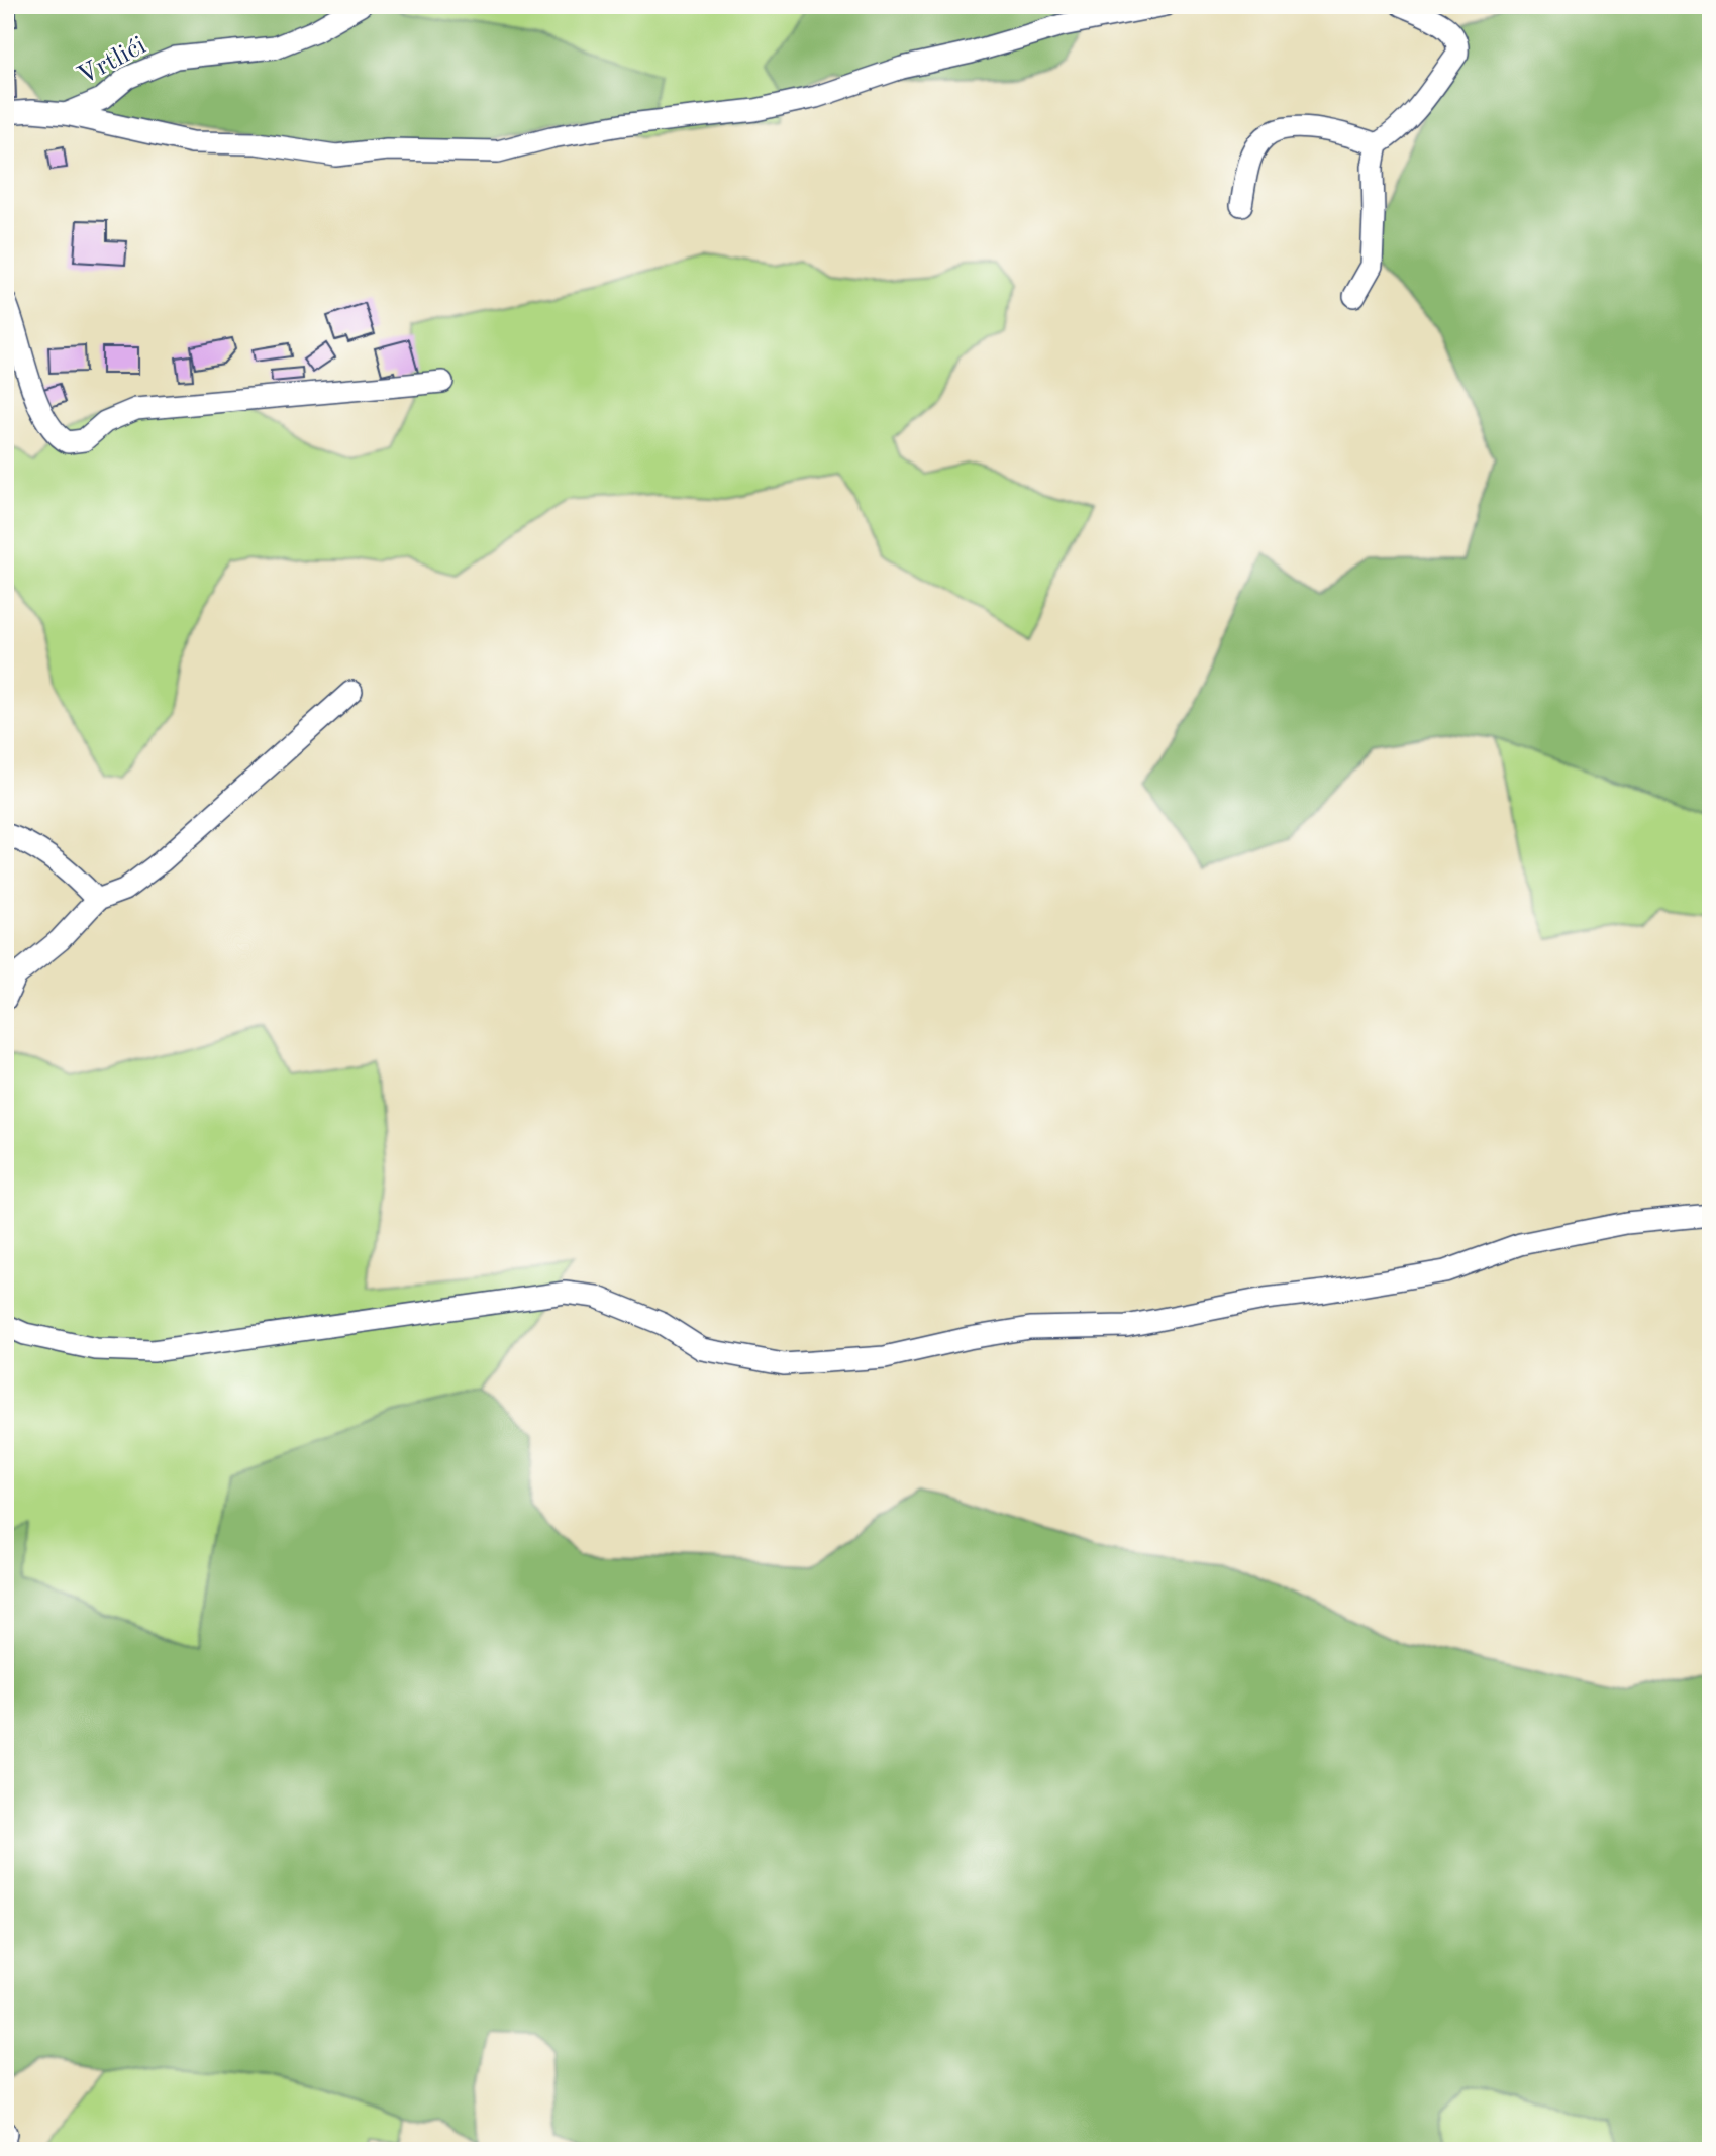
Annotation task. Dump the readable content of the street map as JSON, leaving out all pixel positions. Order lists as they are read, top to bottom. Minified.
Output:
{"streets":{"street":["Vrtlići"]}}
